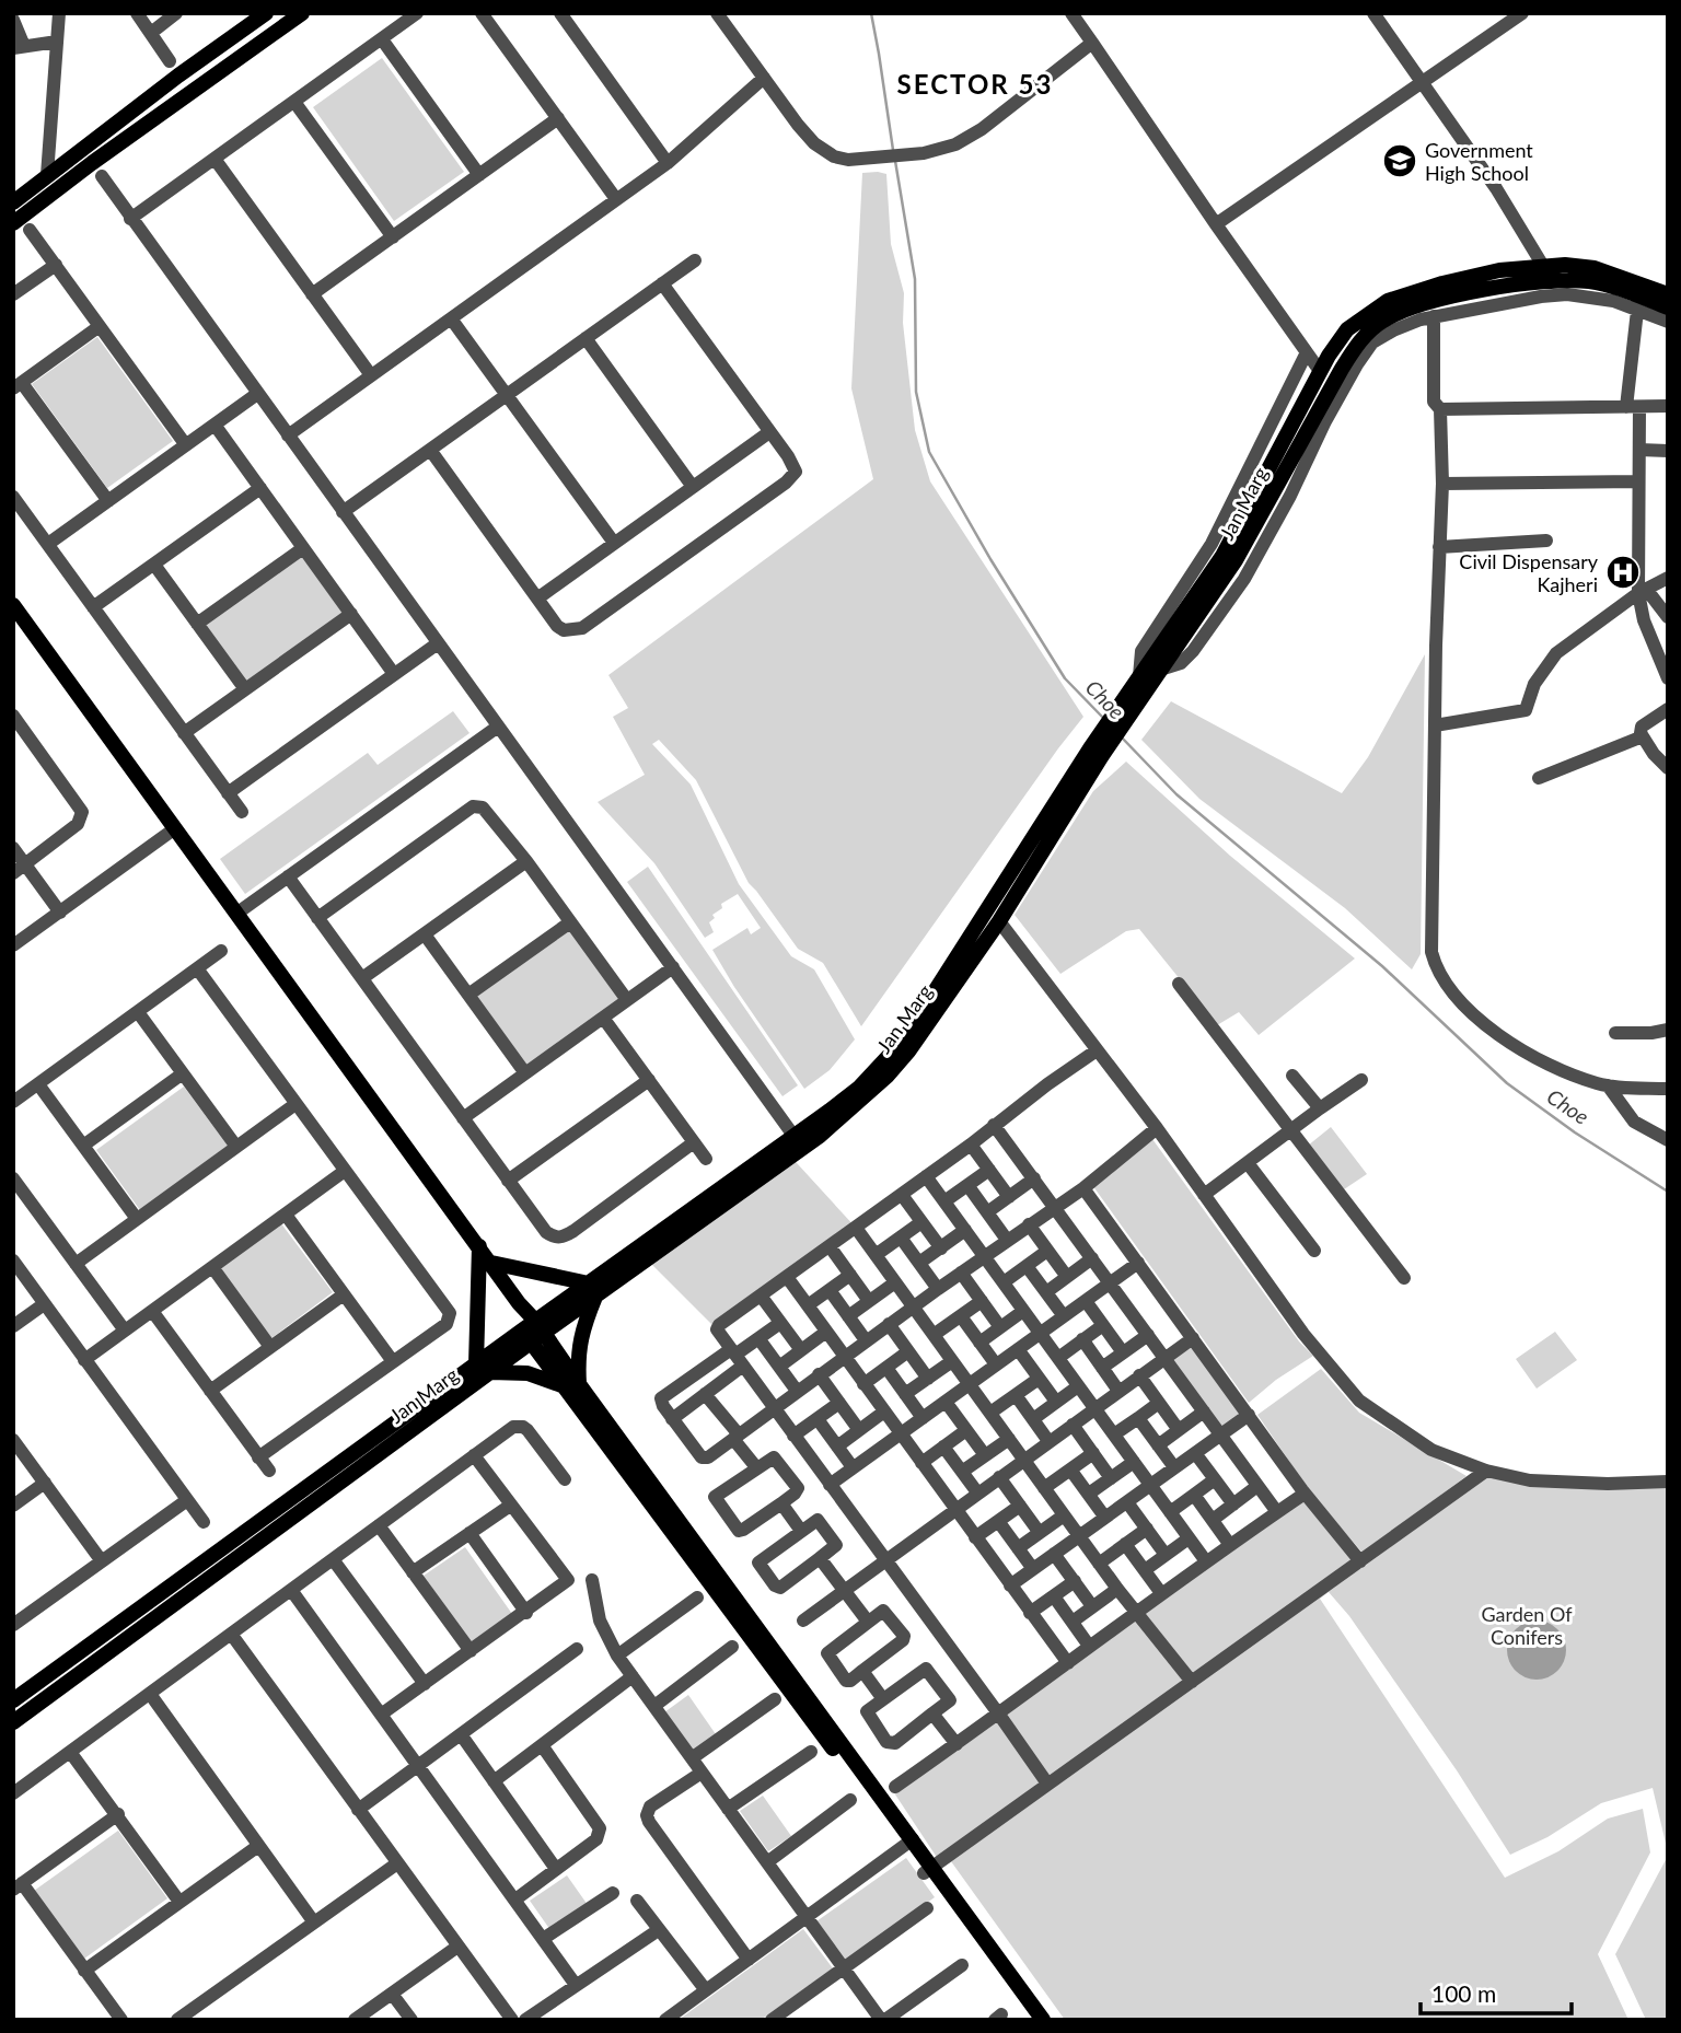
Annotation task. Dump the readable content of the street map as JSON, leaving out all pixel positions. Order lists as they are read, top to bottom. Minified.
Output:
{"streets":{"main road":["Jan Marg"]},"districts":["SECTOR 53"],"water":["Choe"],"parks":["Garden Of Conifers"],"places":{"school or university":["Government High School"],"hospital":["Civil Dispensary Kajheri"]},"scale_bar":"100 m"}
